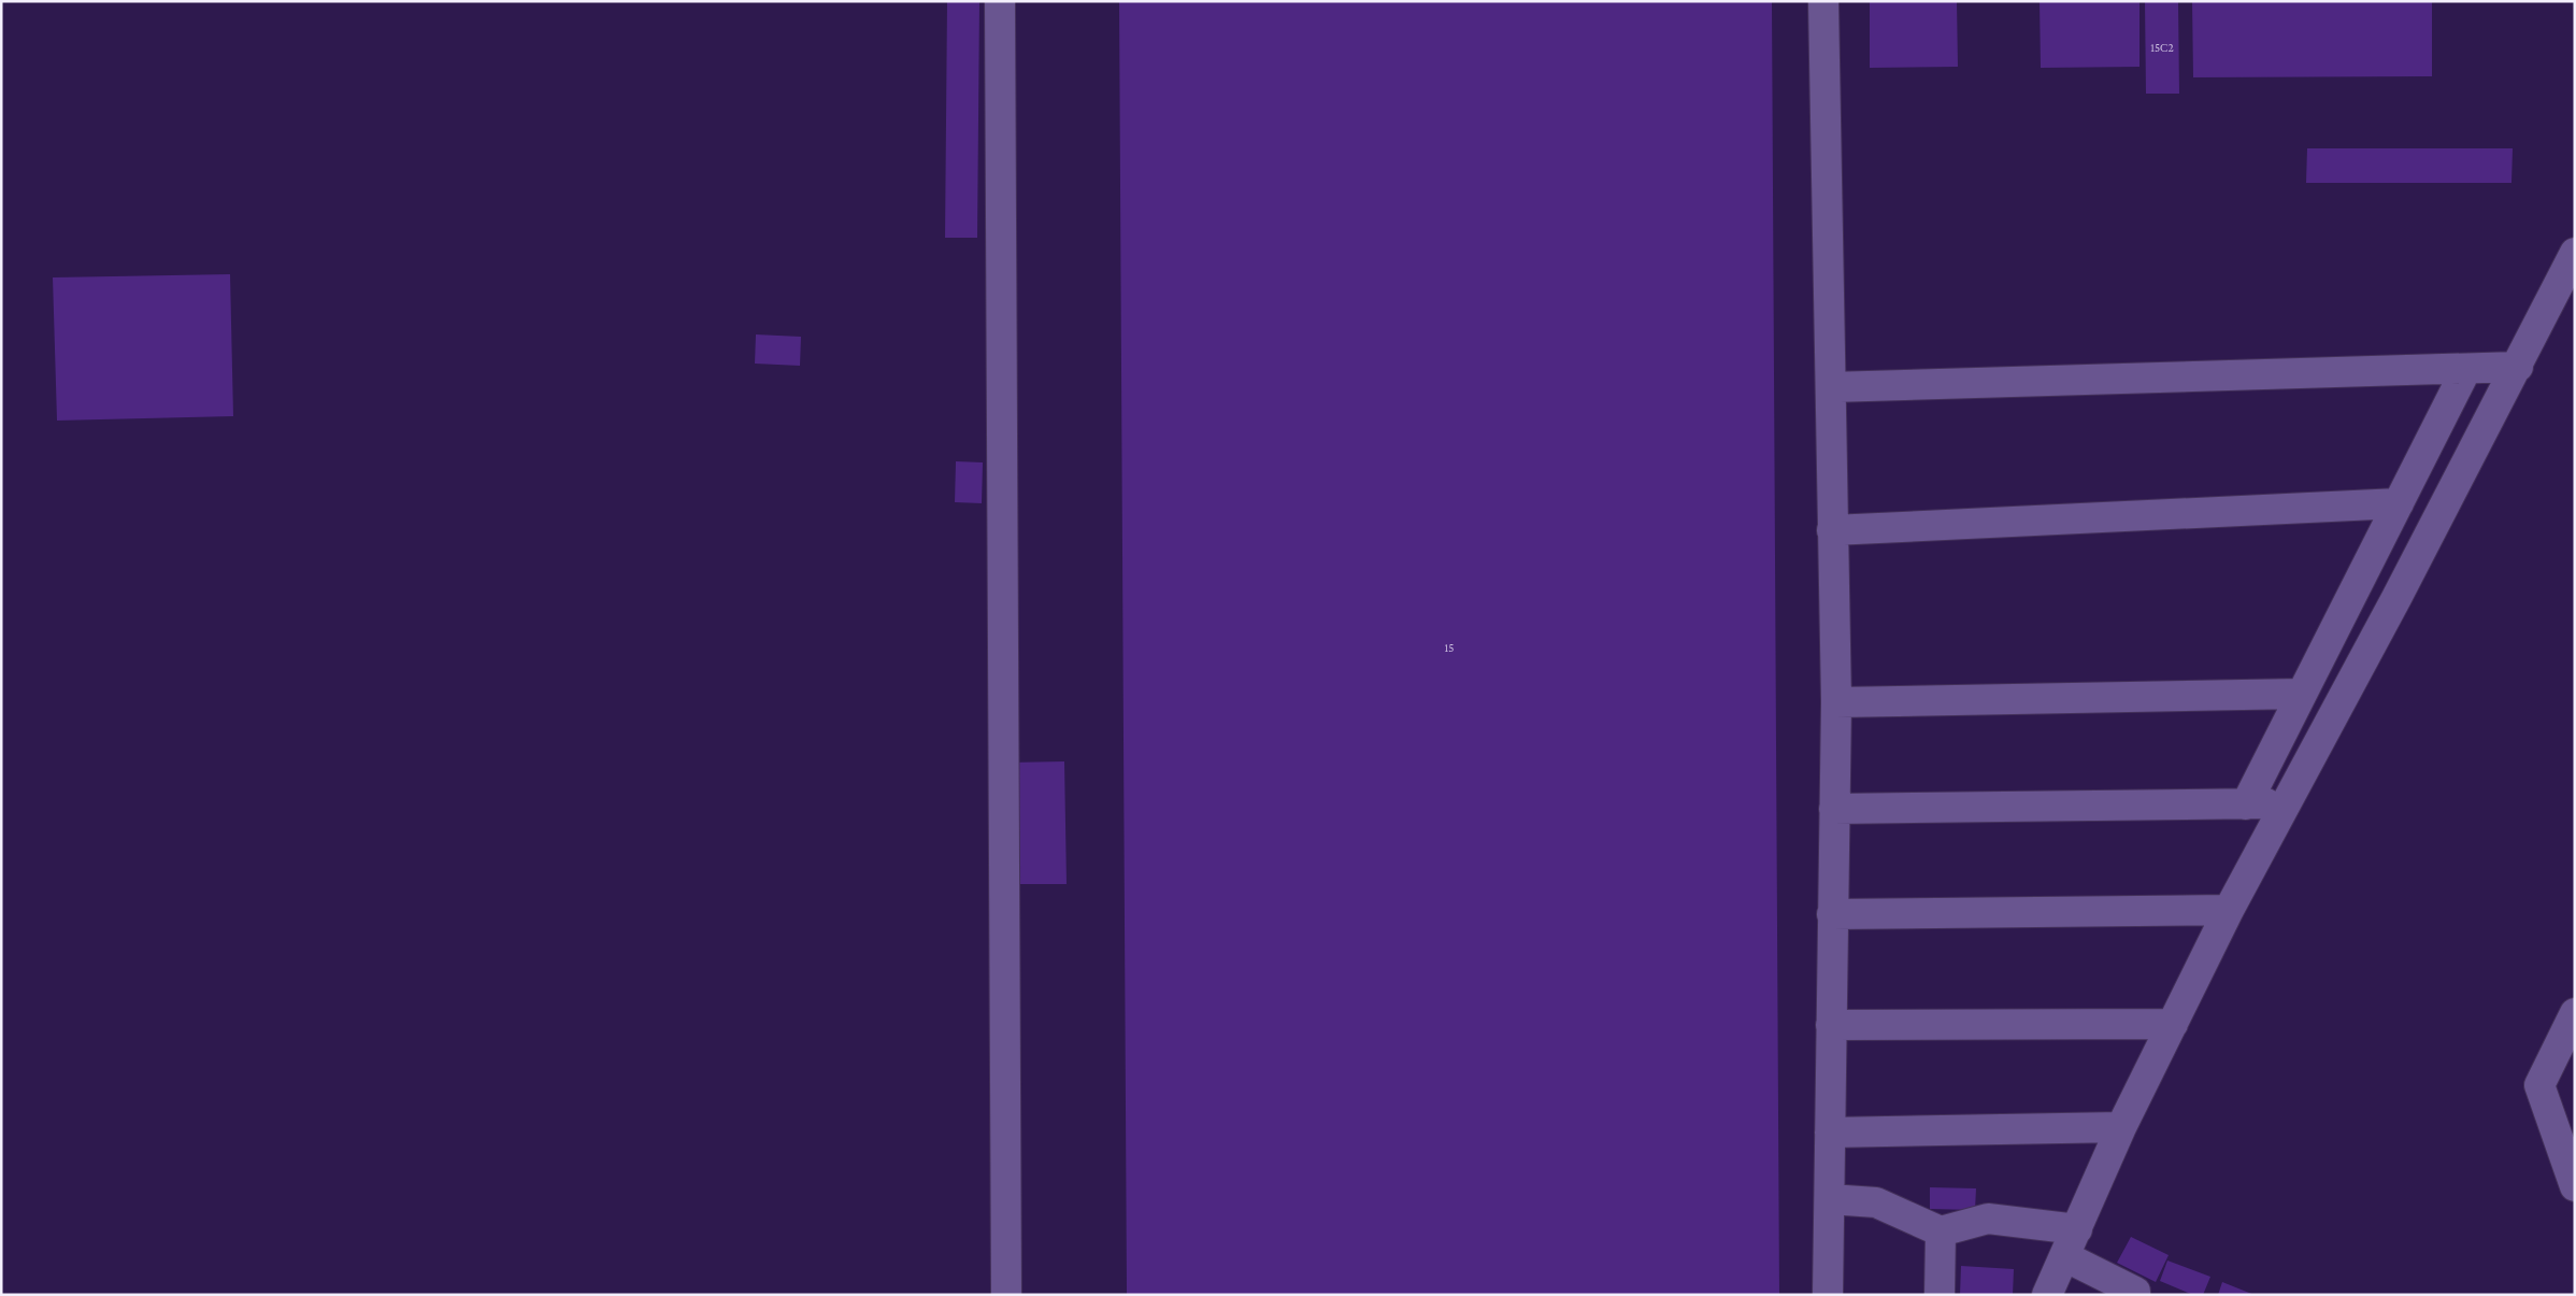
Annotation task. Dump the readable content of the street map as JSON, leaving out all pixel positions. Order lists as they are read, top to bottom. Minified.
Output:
{"house_numbers":["15С2","15"]}
